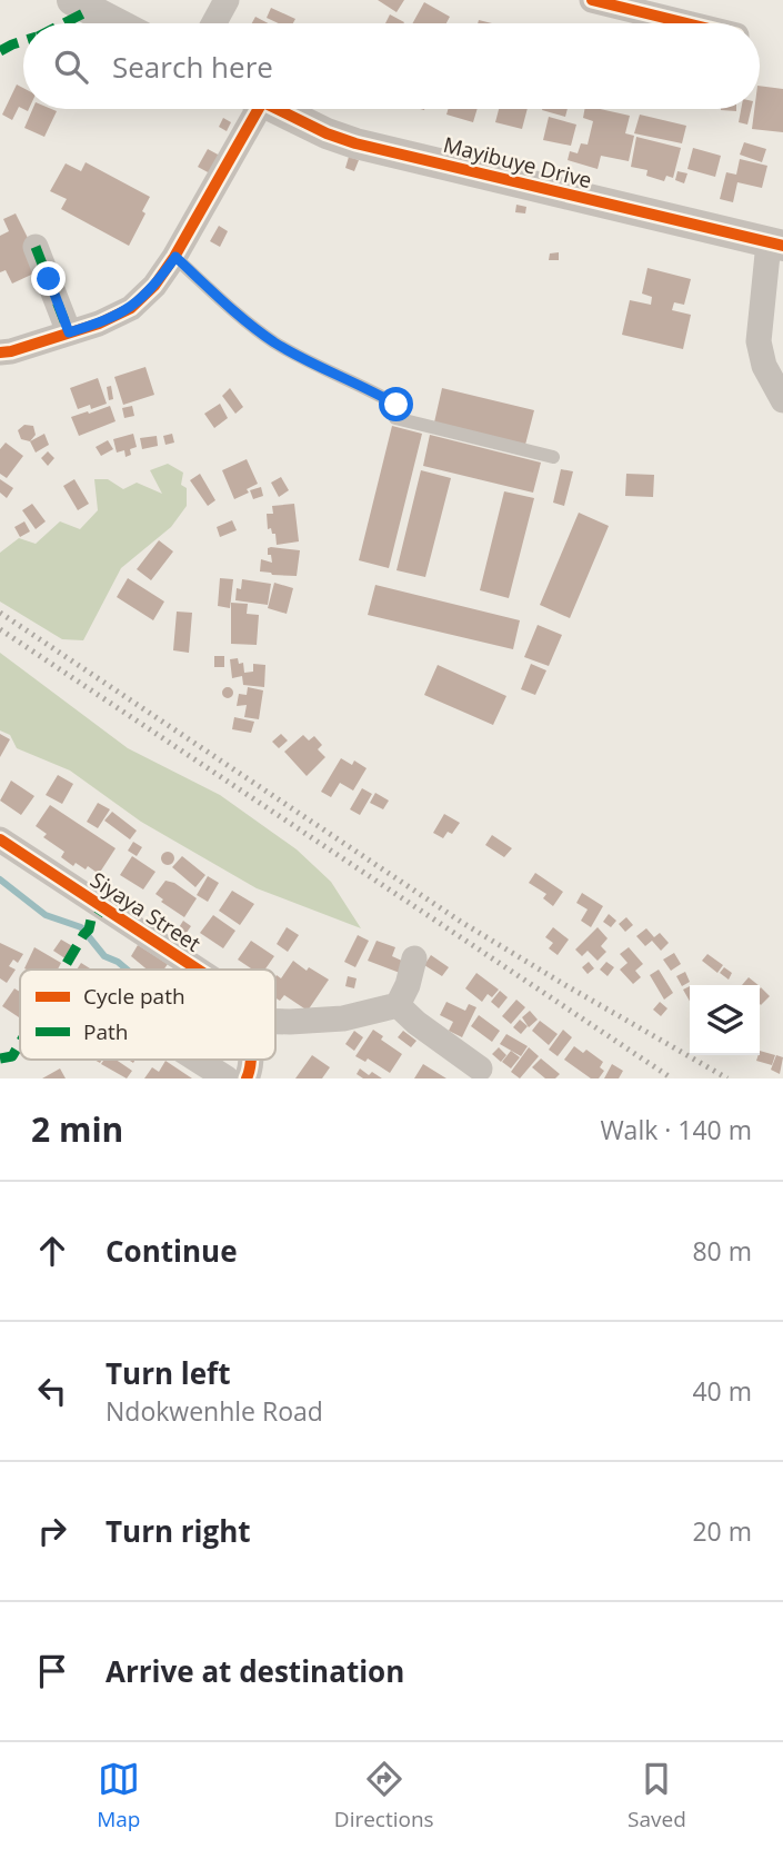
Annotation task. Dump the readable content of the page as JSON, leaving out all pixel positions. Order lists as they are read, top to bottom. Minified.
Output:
{"streets":{"street":["Mayibuye Drive","Siyaya Street"]},"legend":["Cycle path","Path"],"page":{"search":"Search here","heading":["2 min","Walk · 140 m"],"list":[["Continue","80 m"],["Turn left","Ndokwenhle Road","40 m"],["Turn right","20 m"],"Arrive at destination"],"nav":["Map","Directions","Saved"]}}
